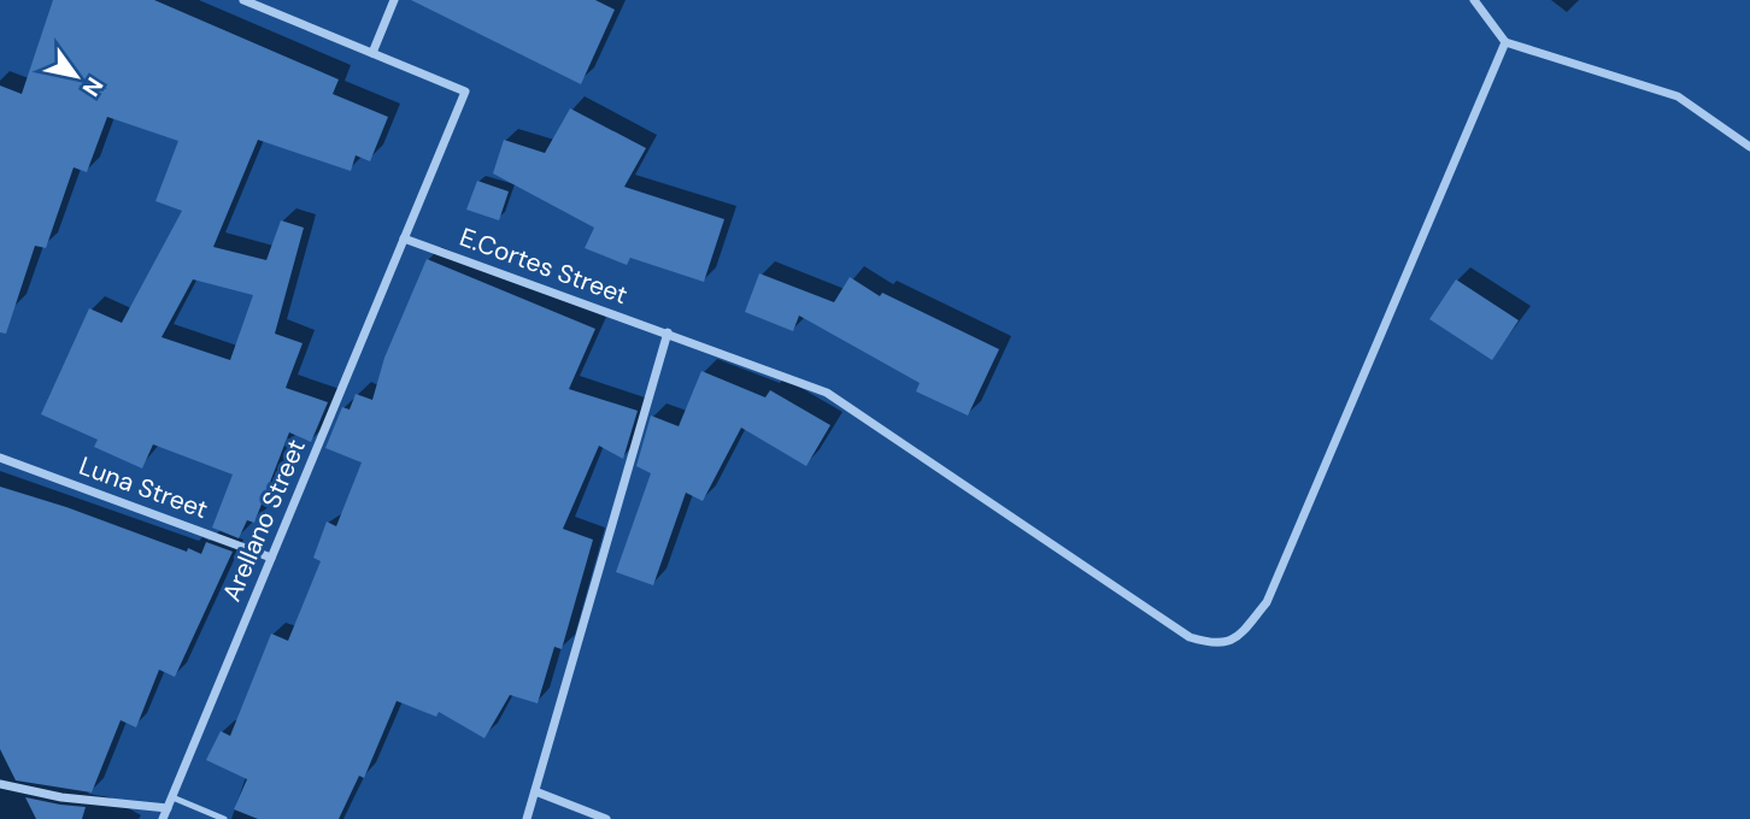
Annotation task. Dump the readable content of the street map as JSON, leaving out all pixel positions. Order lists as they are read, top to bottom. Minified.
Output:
{"streets":{"street":["E.Cortes Street","Luna Street","Arellano Street"]},"crossings":[["E.Cortes Street","Arellano Street"],["Luna Street","Arellano Street"]],"north":"bottom right"}
